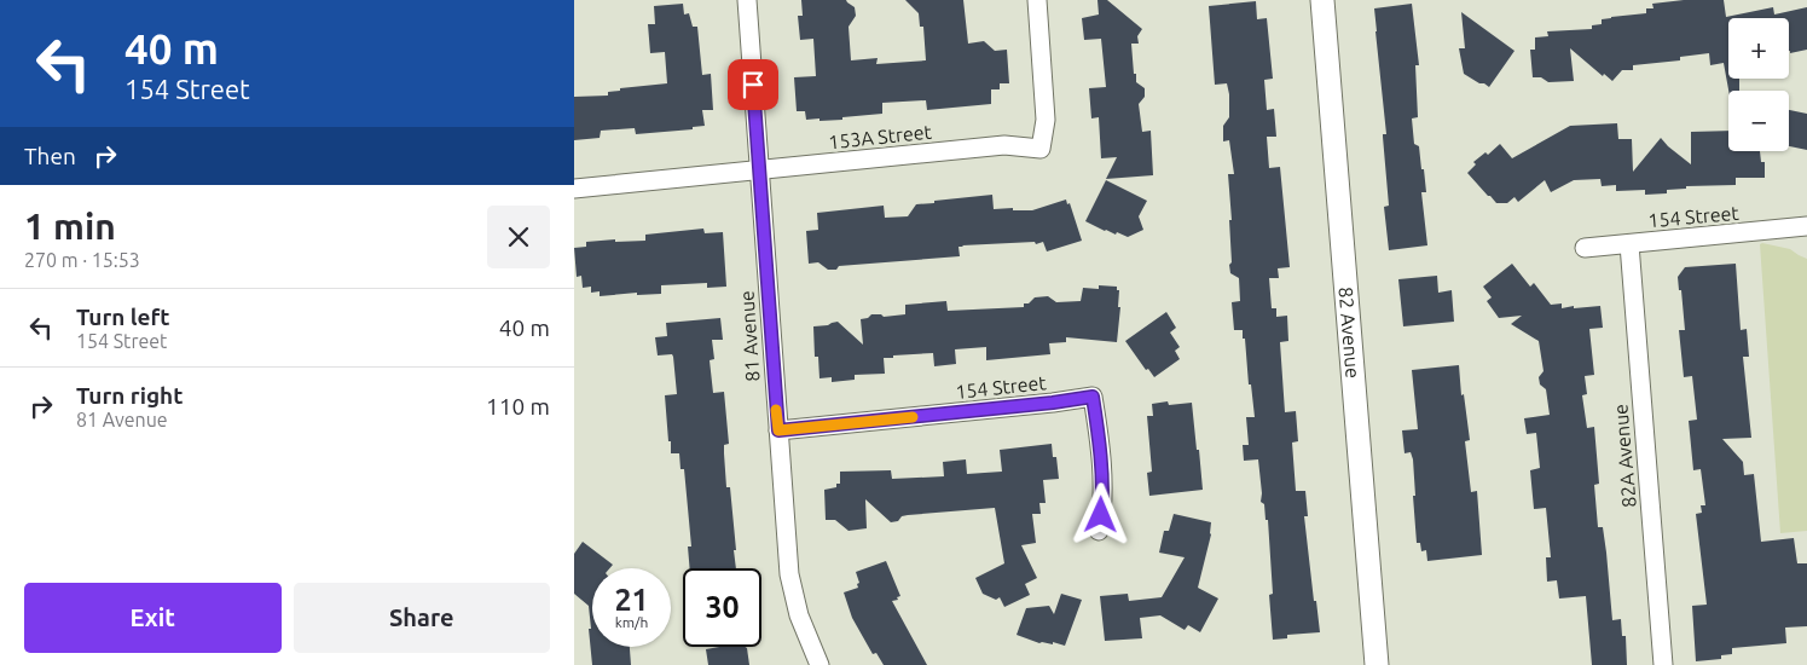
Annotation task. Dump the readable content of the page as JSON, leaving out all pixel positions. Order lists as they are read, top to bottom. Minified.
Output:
{"streets":{"street":["153A Street","154 Street","82 Avenue","81 Avenue","82A Avenue"]},"crossings":[["153A Street","81 Avenue"],["154 Street","81 Avenue"],["154 Street","82A Avenue"]],"page":{"turn":["40 m","154 Street"],"map_buttons":["+","−"],"then":"Then","heading":["1 min","270 m · 15:53"],"list":[{"name":"Turn left","note":"154 Street","value":"40 m"},{"name":"Turn right","note":"81 Avenue","value":"110 m"}],"speed":"21 km/h","limit":"30","buttons":["Exit","Share"]}}
